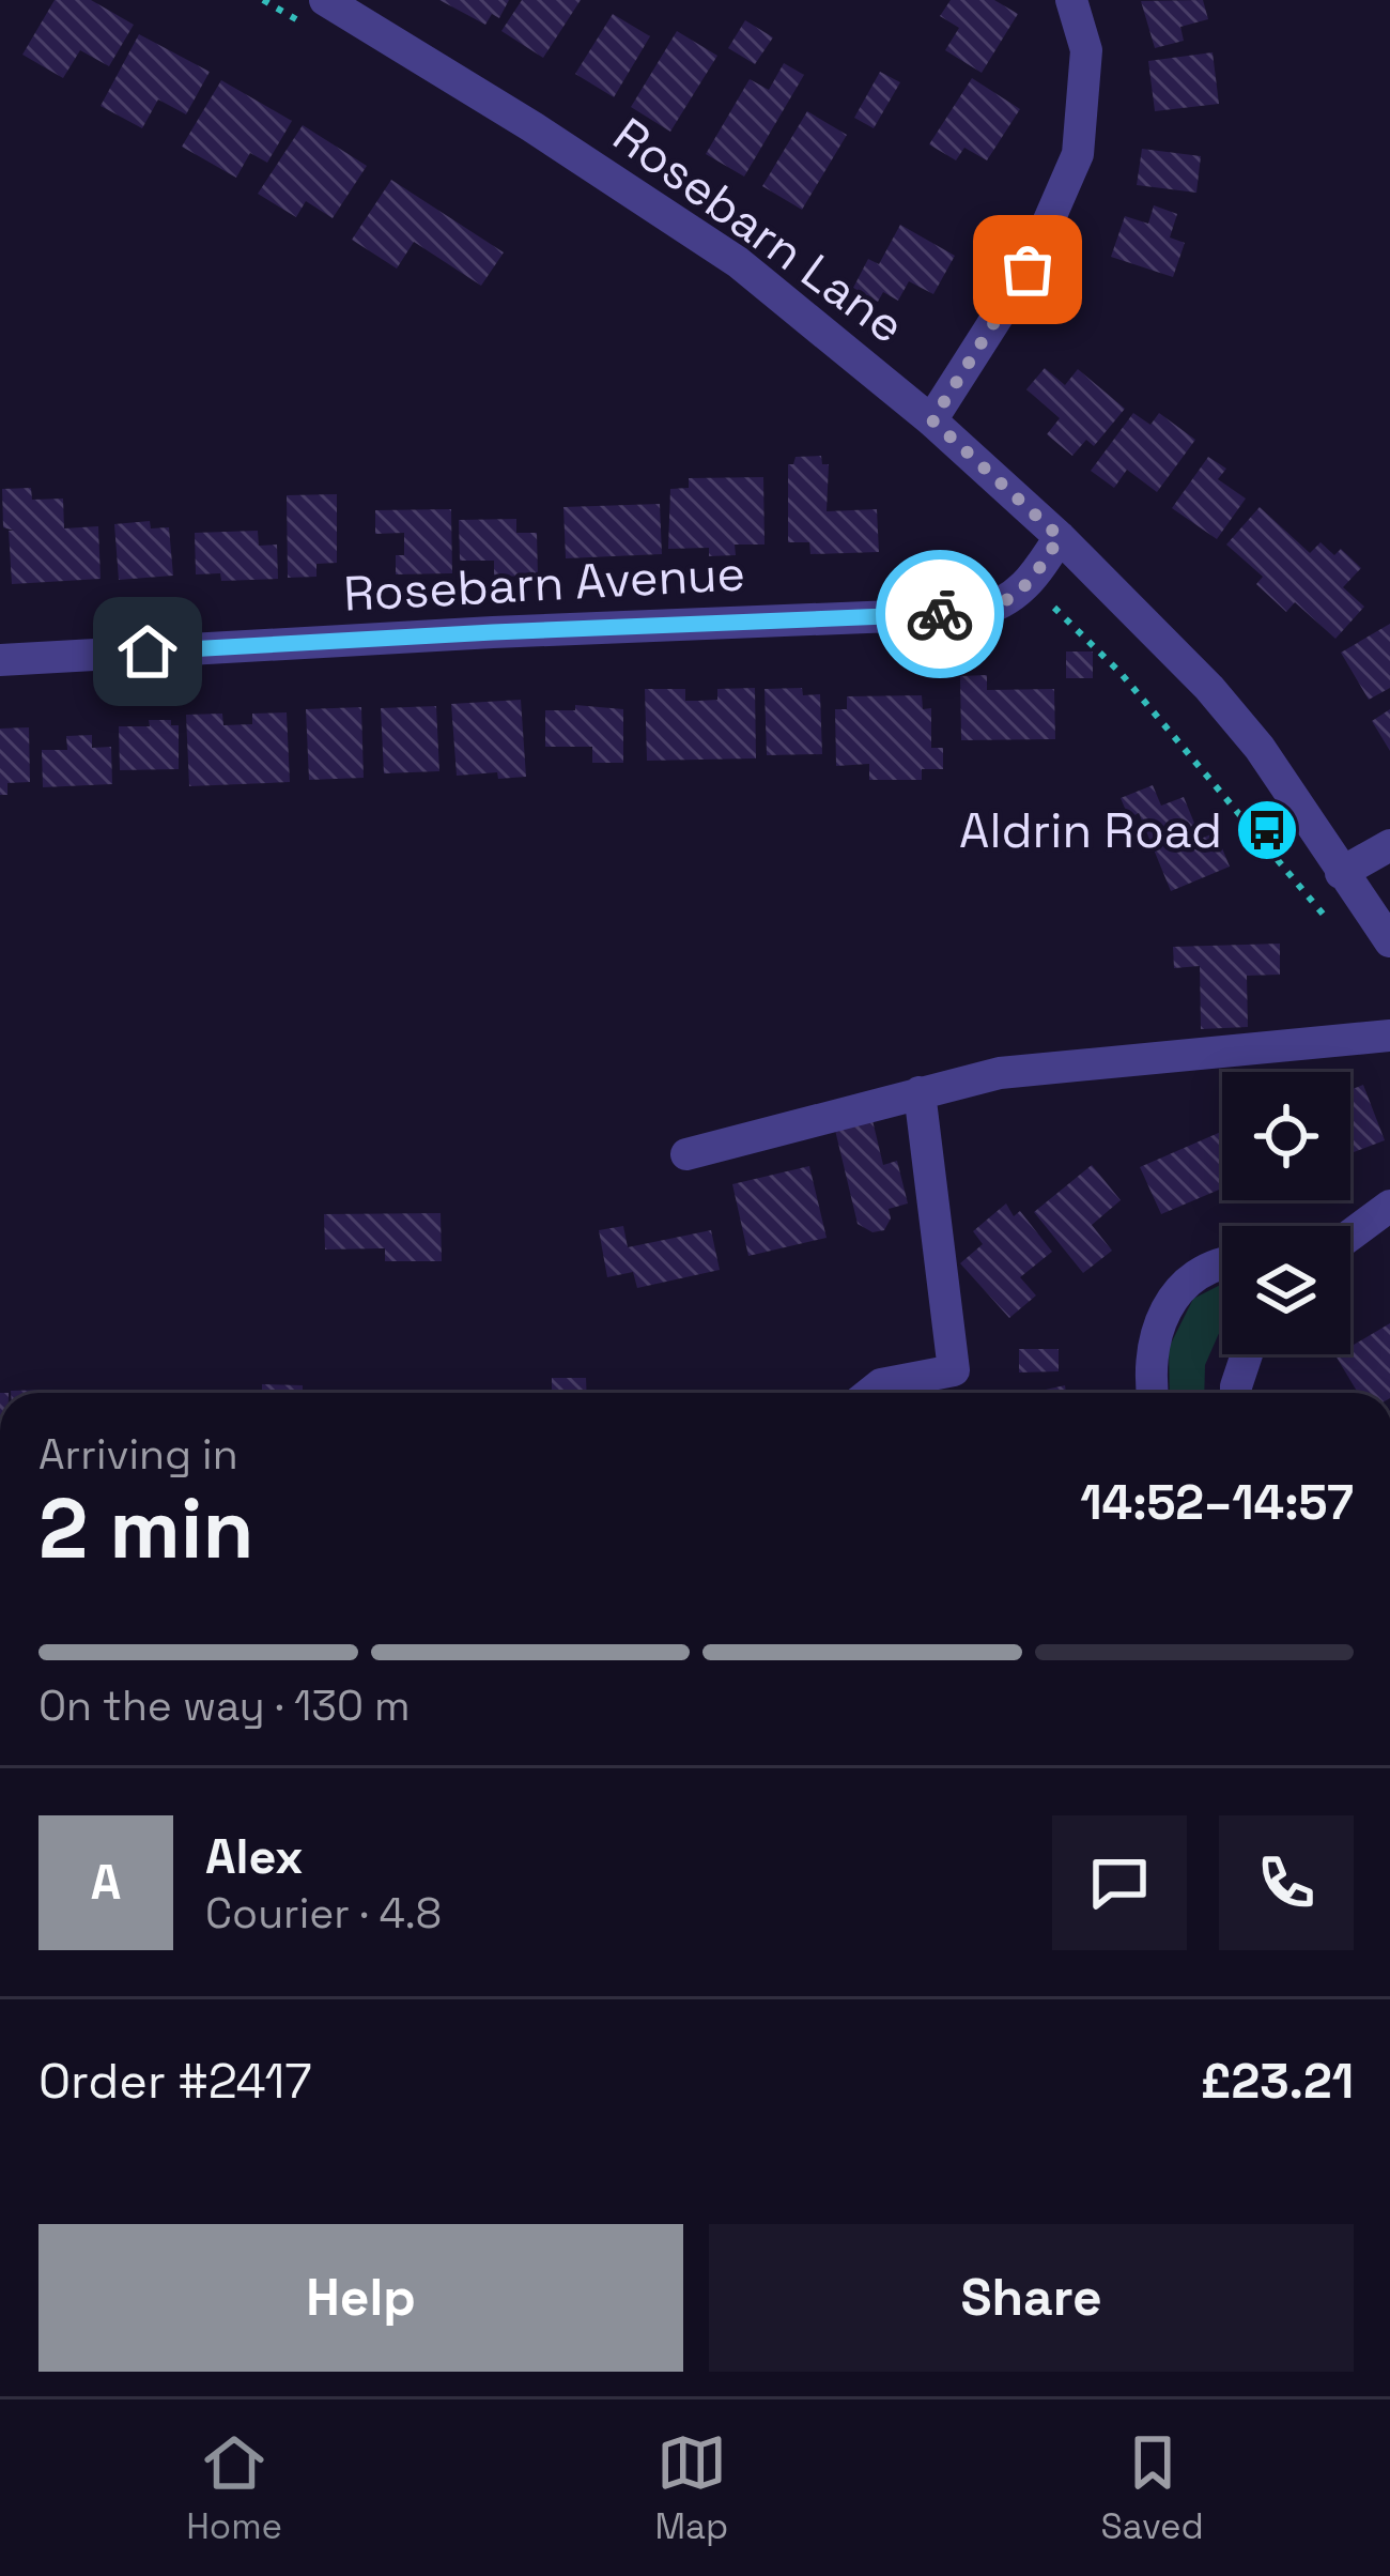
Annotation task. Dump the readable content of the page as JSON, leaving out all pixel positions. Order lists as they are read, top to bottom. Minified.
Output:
{"streets":{"street":["Rosebarn Lane","Rosebarn Avenue"]},"places":{"bus stop":["Aldrin Road"]},"page":{"heading":["2 min","Arriving in","14:52–14:57"],"panel":["Alex","Courier · 4.8","Order #2417","£23.21"],"bar":"On the way · 130 m","round":"A","buttons":["Help","Share"],"tabs":["Home","Map","Saved"]}}
